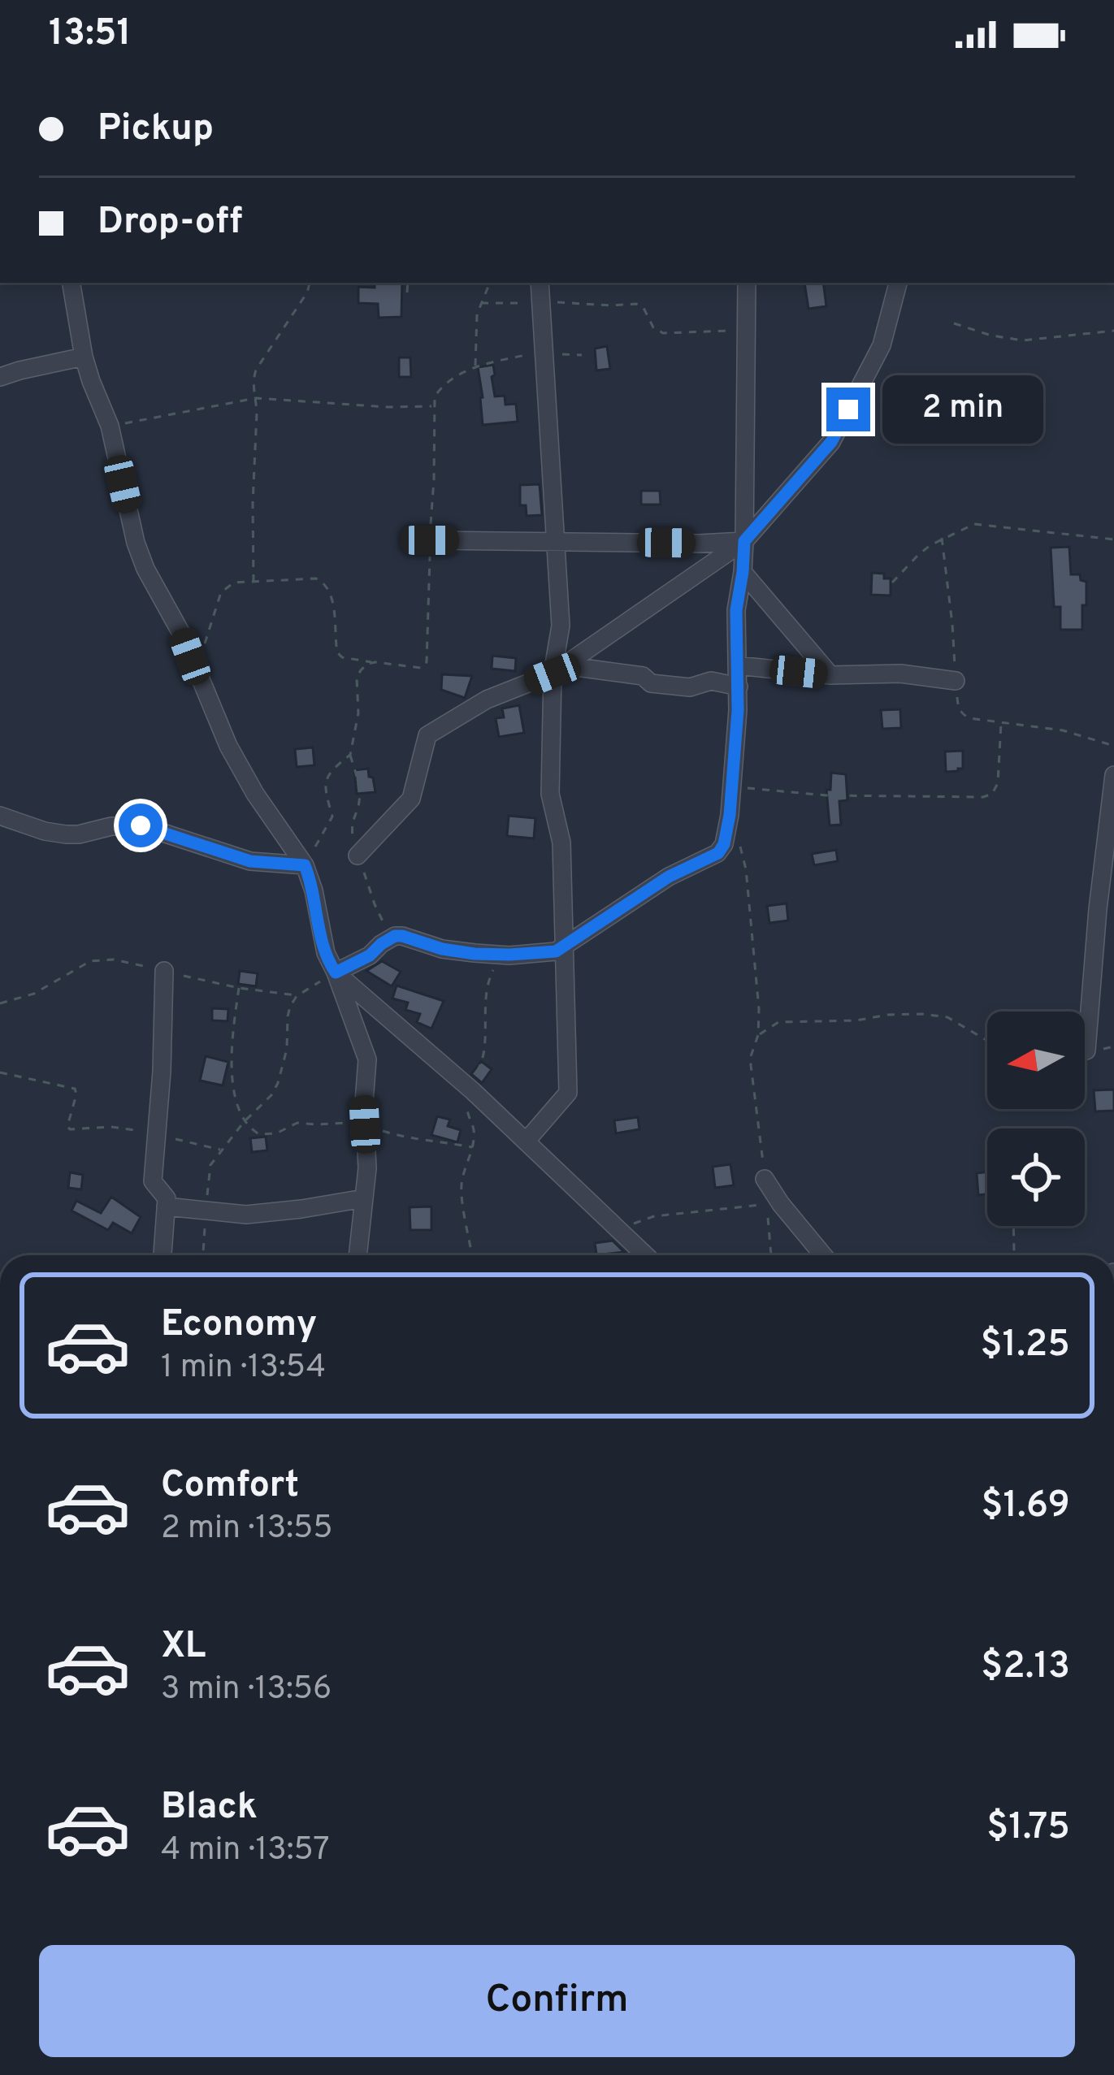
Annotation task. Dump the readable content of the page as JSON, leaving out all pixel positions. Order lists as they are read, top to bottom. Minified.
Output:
{"north":"left","page":{"status":"13:51","banner":["Pickup","Drop-off"],"bubble":"2 min","list":[{"name":"Economy","note":"1 min · 13:54","value":"$1.25"},{"name":"Comfort","note":"2 min · 13:55","value":"$1.69"},{"name":"XL","note":"3 min · 13:56","value":"$2.13"},{"name":"Black","note":"4 min · 13:57","value":"$1.75"}],"buttons":"Confirm"}}
